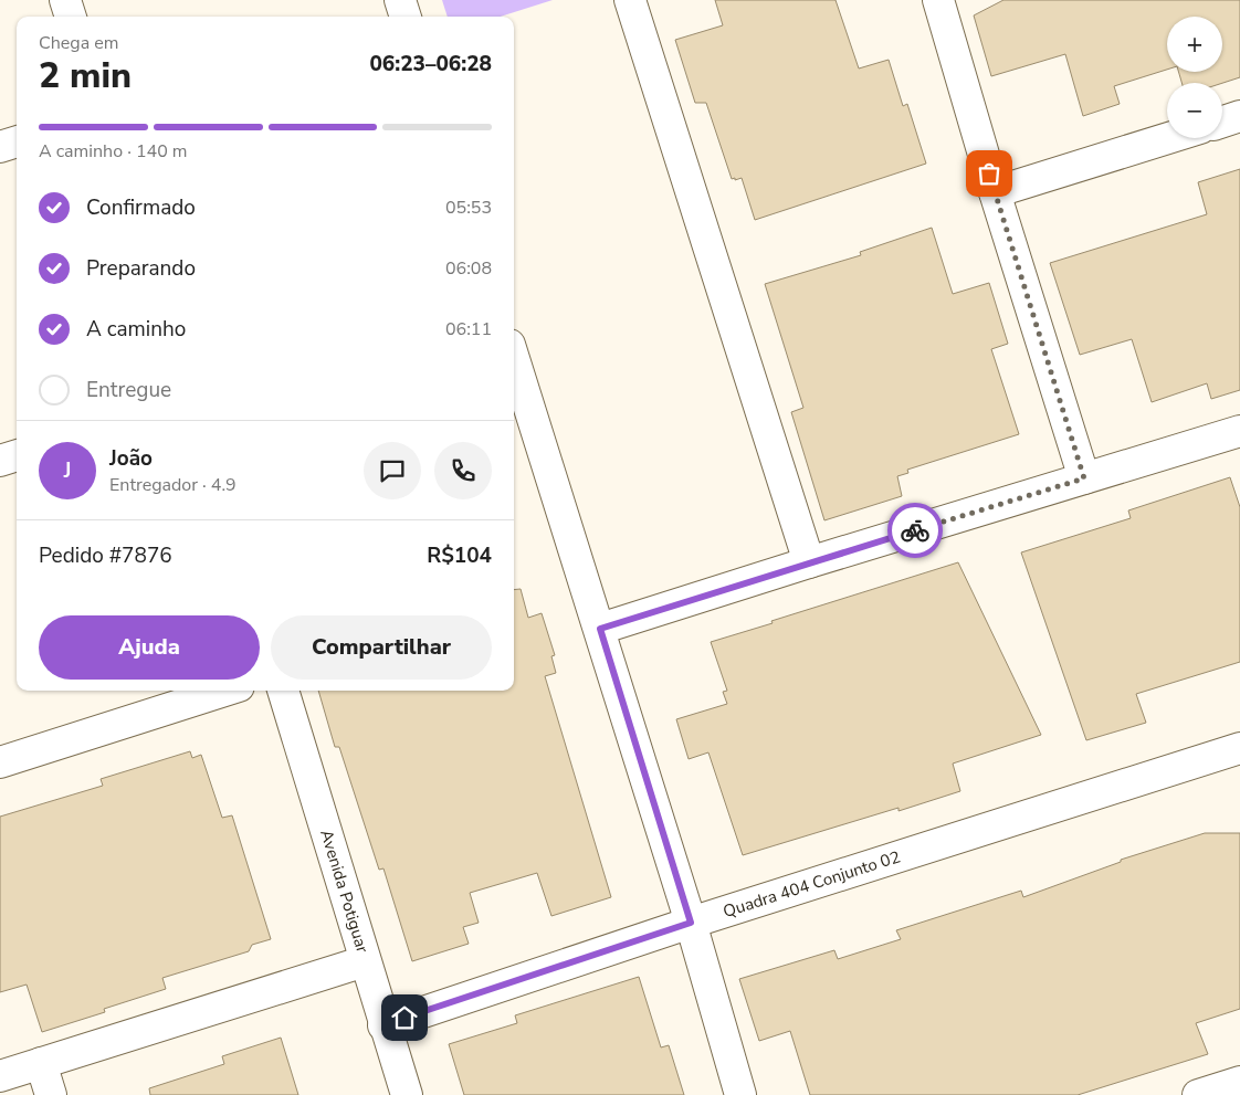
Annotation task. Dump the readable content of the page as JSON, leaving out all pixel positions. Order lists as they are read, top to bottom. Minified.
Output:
{"streets":{"street":["Quadra 404 Conjunto 02","Avenida Potiguar"]},"crossings":[["Quadra 404 Conjunto 02","Avenida Potiguar"]],"page":{"map_buttons":["+","−"],"heading":["2 min","Chega em","06:23–06:28"],"panel":["João","Entregador · 4.9","Pedido #7876","R$104"],"bar":"A caminho · 140 m","list":[["Confirmado","05:53"],["Preparando","06:08"],["A caminho","06:11"],"Entregue"],"round":"J","buttons":["Ajuda","Compartilhar"]}}
